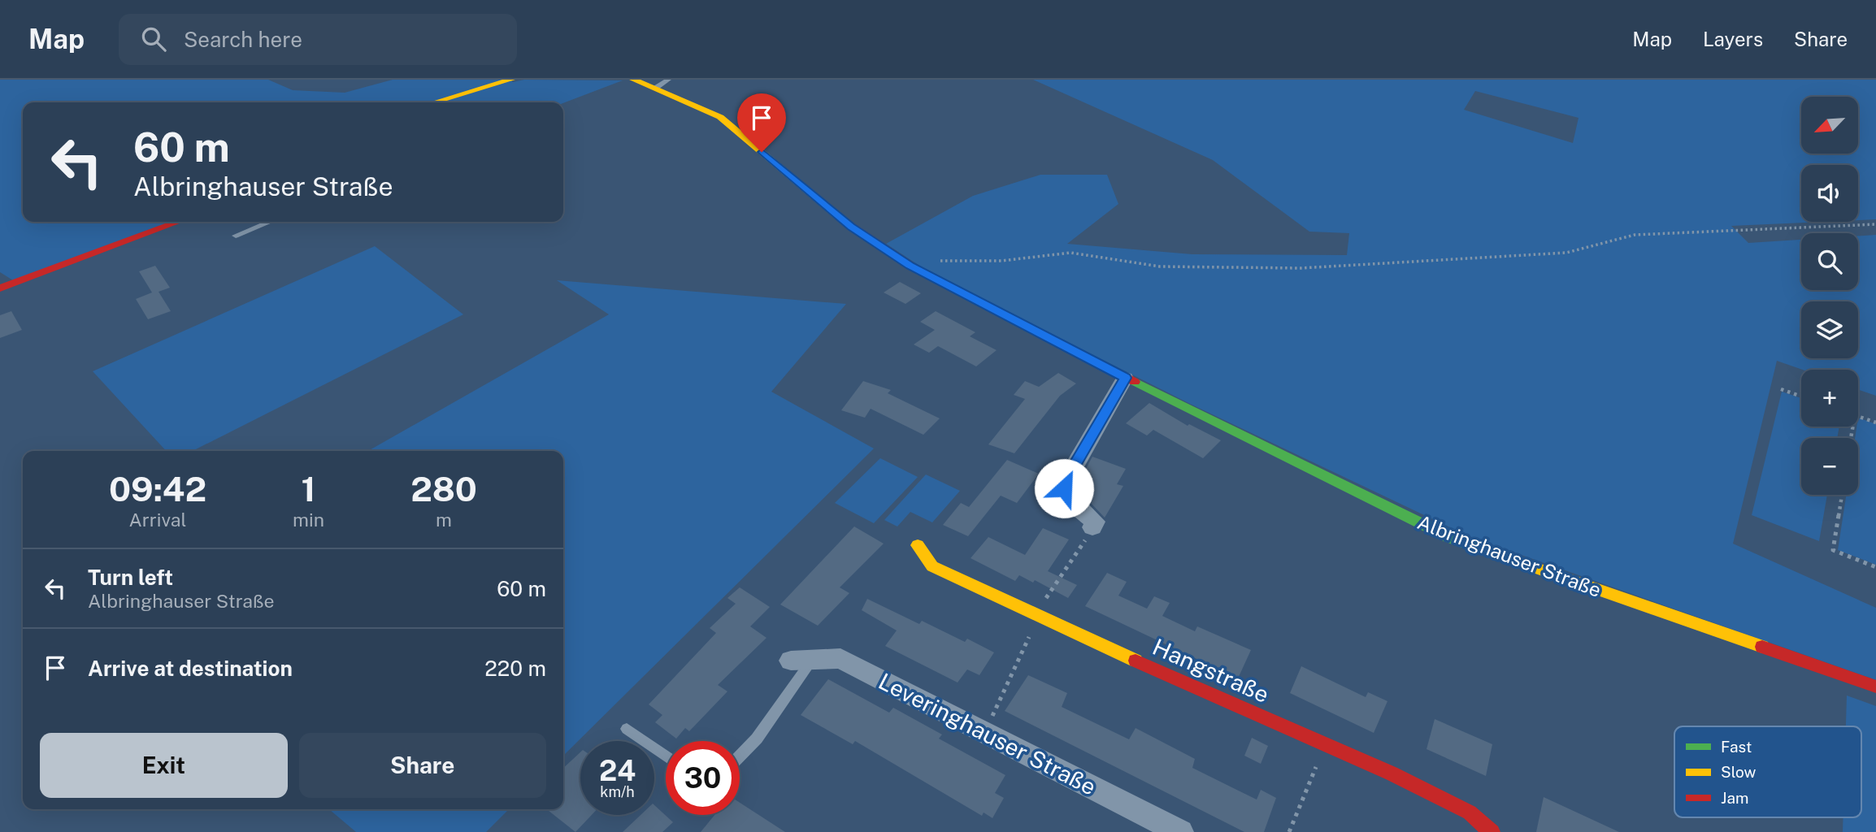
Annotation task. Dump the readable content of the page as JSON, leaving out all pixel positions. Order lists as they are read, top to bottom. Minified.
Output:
{"streets":{"street":["Albringhauser Straße","Hangstraße","Leveringhauser Straße"]},"legend":["Fast","Slow","Jam"],"north":"bottom left","page":{"header":"Map","search":"Search here","nav":["Map","Layers","Share"],"map_buttons":["+","−"],"turn":["60 m","Albringhauser Straße"],"eta":["09:42","Arrival","1","min","280","m"],"list":[{"name":"Turn left","note":"Albringhauser Straße","value":"60 m"},{"name":"Arrive at destination","value":"220 m"}],"buttons":["Exit","Share"],"speed":"24 km/h","limit":"30"}}
